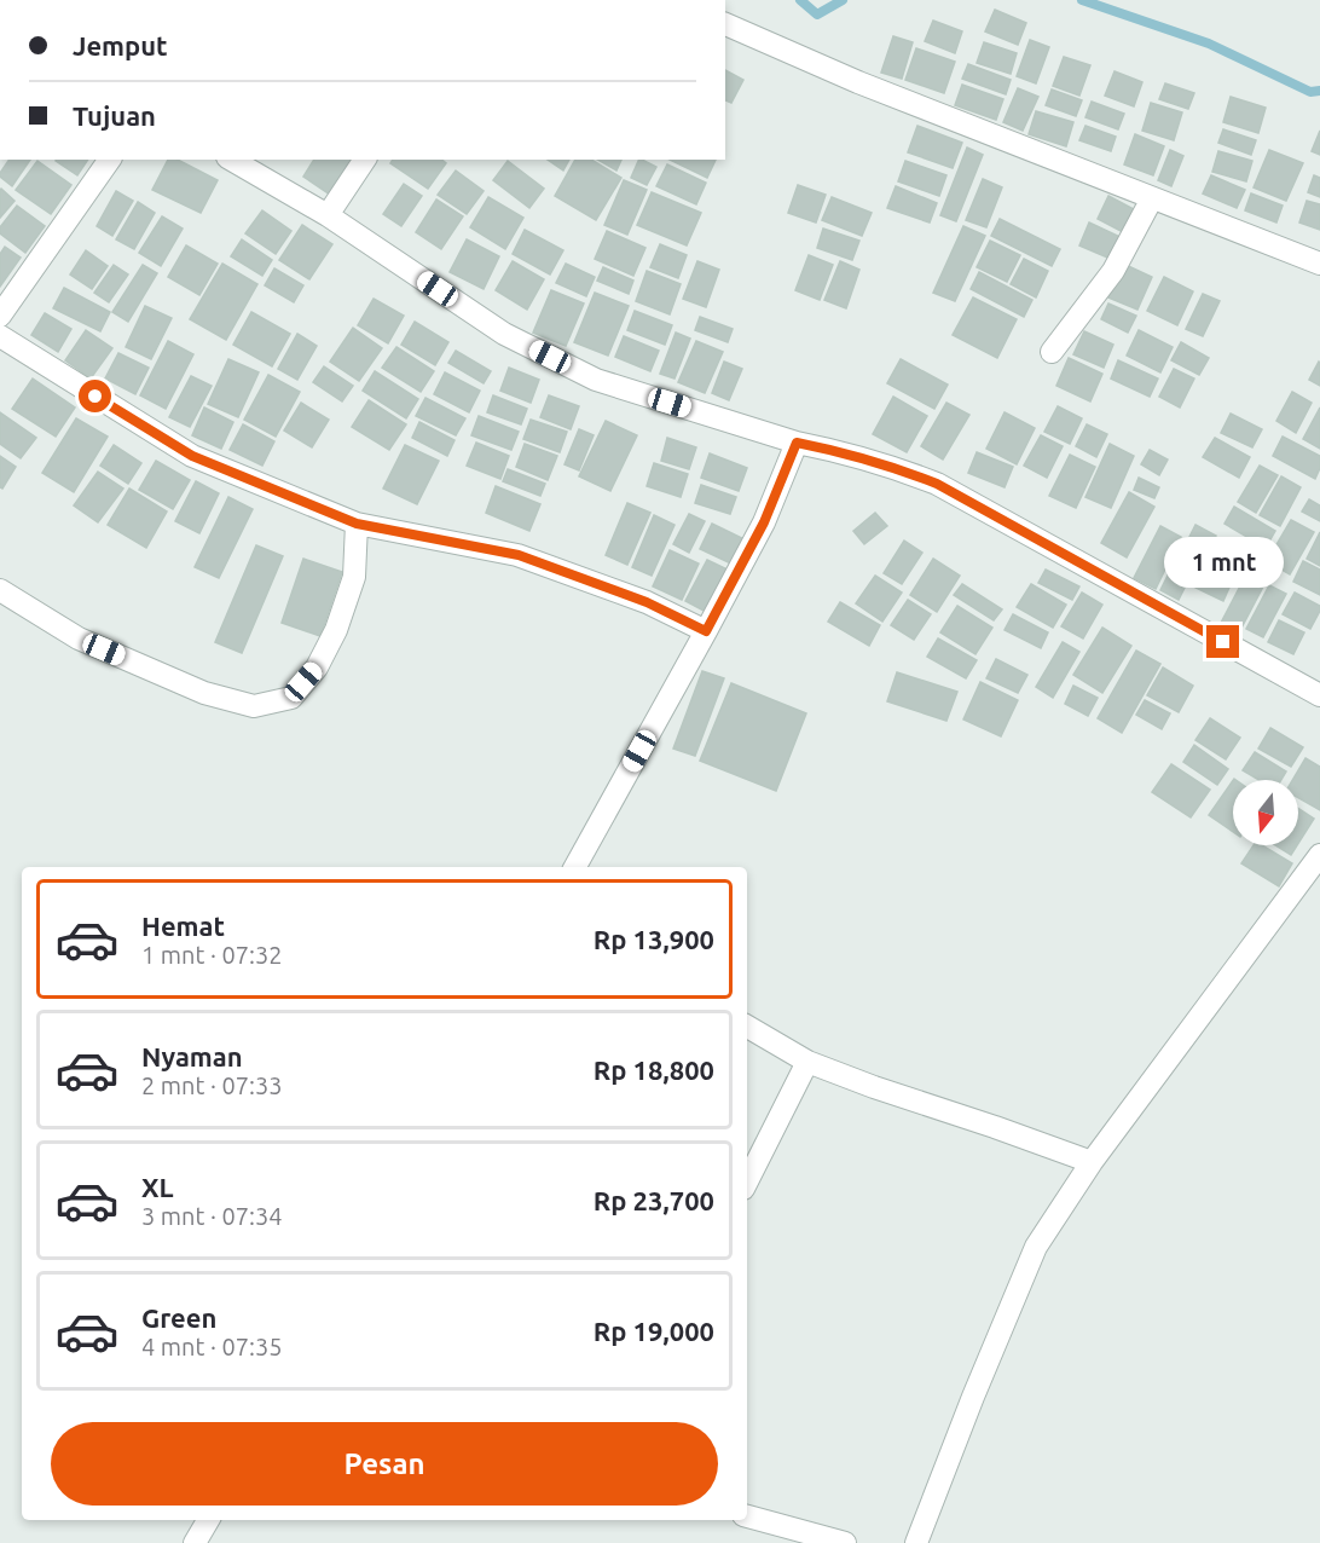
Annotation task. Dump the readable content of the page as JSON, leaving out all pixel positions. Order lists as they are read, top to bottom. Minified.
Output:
{"north":"bottom","page":{"banner":["Jemput","Tujuan"],"bubble":"1 mnt","list":[{"name":"Hemat","note":"1 mnt · 07:32","value":"Rp 13,900"},{"name":"Nyaman","note":"2 mnt · 07:33","value":"Rp 18,800"},{"name":"XL","note":"3 mnt · 07:34","value":"Rp 23,700"},{"name":"Green","note":"4 mnt · 07:35","value":"Rp 19,000"}],"buttons":"Pesan"}}
